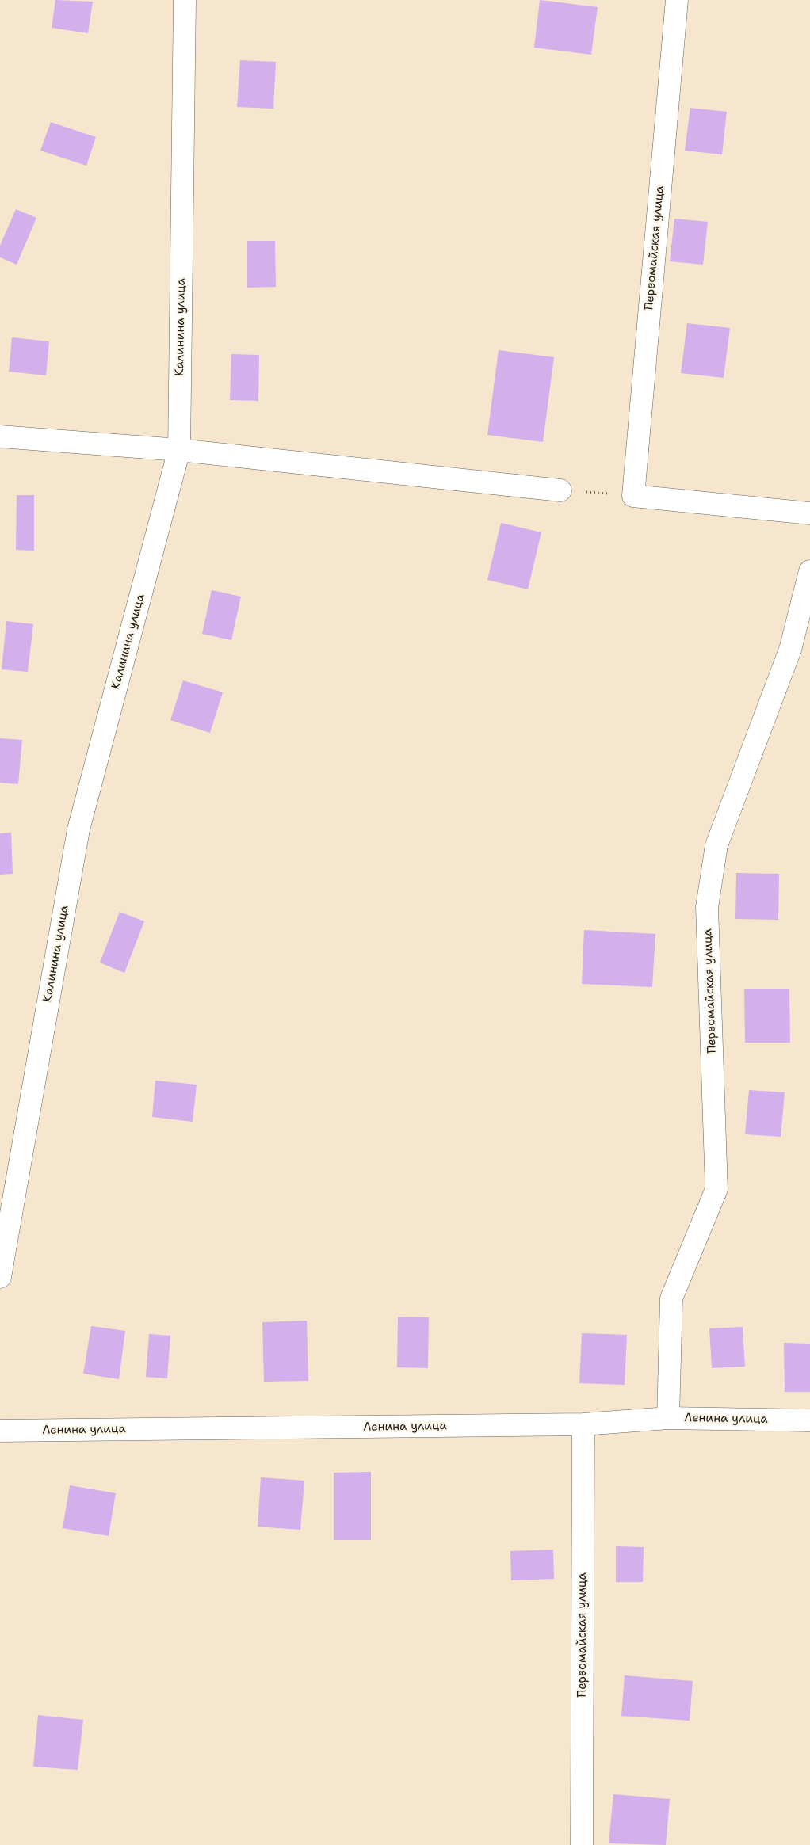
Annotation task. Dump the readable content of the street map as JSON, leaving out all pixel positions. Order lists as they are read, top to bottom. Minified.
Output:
{"streets":{"street":["Первомайская улица","Калинина улица","Ленина улица"]},"crossings":[["Первомайская улица","Ленина улица"]]}
